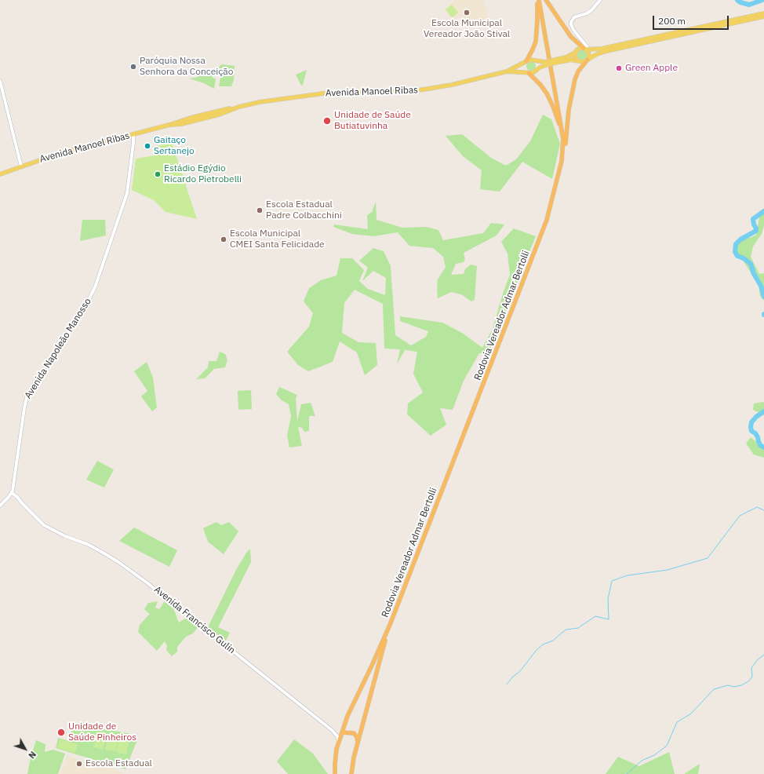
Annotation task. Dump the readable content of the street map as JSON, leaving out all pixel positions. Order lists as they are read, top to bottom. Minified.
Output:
{"streets":{"highway":["Rodovia Vereador Admar Bertolli"],"main road":["Avenida Manoel Ribas"],"street":["Avenida Napoleão Manosso","Avenida Francisco Gulin"]},"crossings":[["Avenida Manoel Ribas","Avenida Napoleão Manosso"],["Rodovia Vereador Admar Bertolli","Avenida Francisco Gulin"],["Avenida Napoleão Manosso","Avenida Francisco Gulin"]],"places":["Escola Municipal Vereador João Stival","Paróquia Nossa Senhora da Conceição","Green Apple","Unidade de Saúde Butiatuvinha","Gaitaço Sertanejo","Estádio Egýdio Ricardo Pietrobelli","Escola Estadual Padre Colbacchini","Escola Municipal CMEI Santa Felicidade","Unidade de Saúde Pinheiros","Escola Estadual"],"scale_bar":"200 m","north":"bottom right"}
